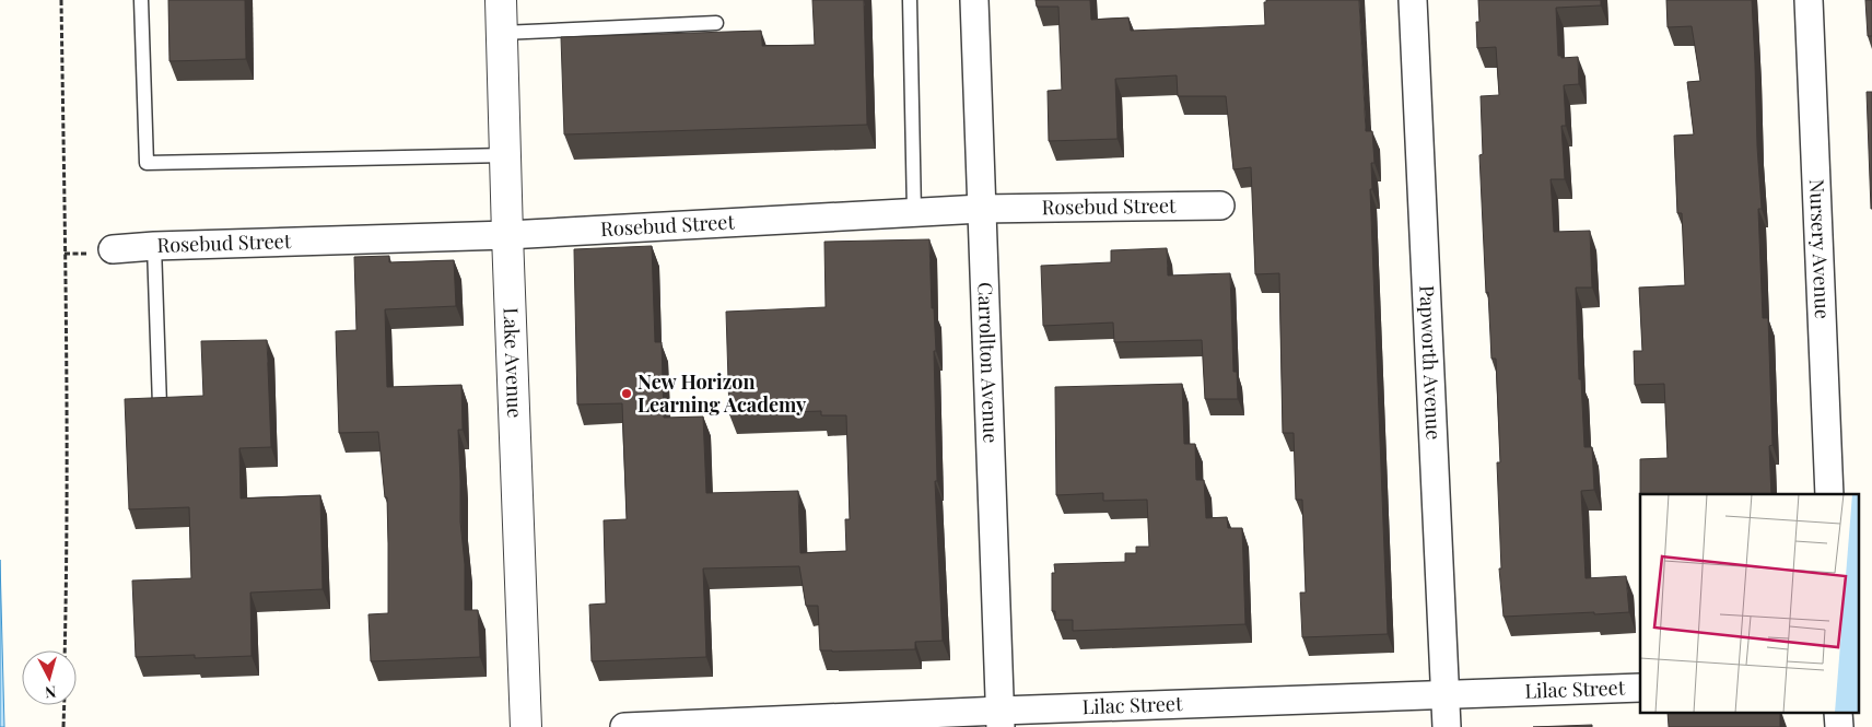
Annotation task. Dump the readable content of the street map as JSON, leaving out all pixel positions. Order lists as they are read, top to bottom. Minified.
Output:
{"streets":{"street":["Rosebud Street","Nursery Avenue","Lake Avenue","Carrollton Avenue","Papworth Avenue","Lilac Street"]},"crossings":[["Rosebud Street","Lake Avenue"],["Rosebud Street","Carrollton Avenue"],["Carrollton Avenue","Lilac Street"],["Papworth Avenue","Lilac Street"]],"places":["New Horizon Learning Academy"],"north":"bottom"}
